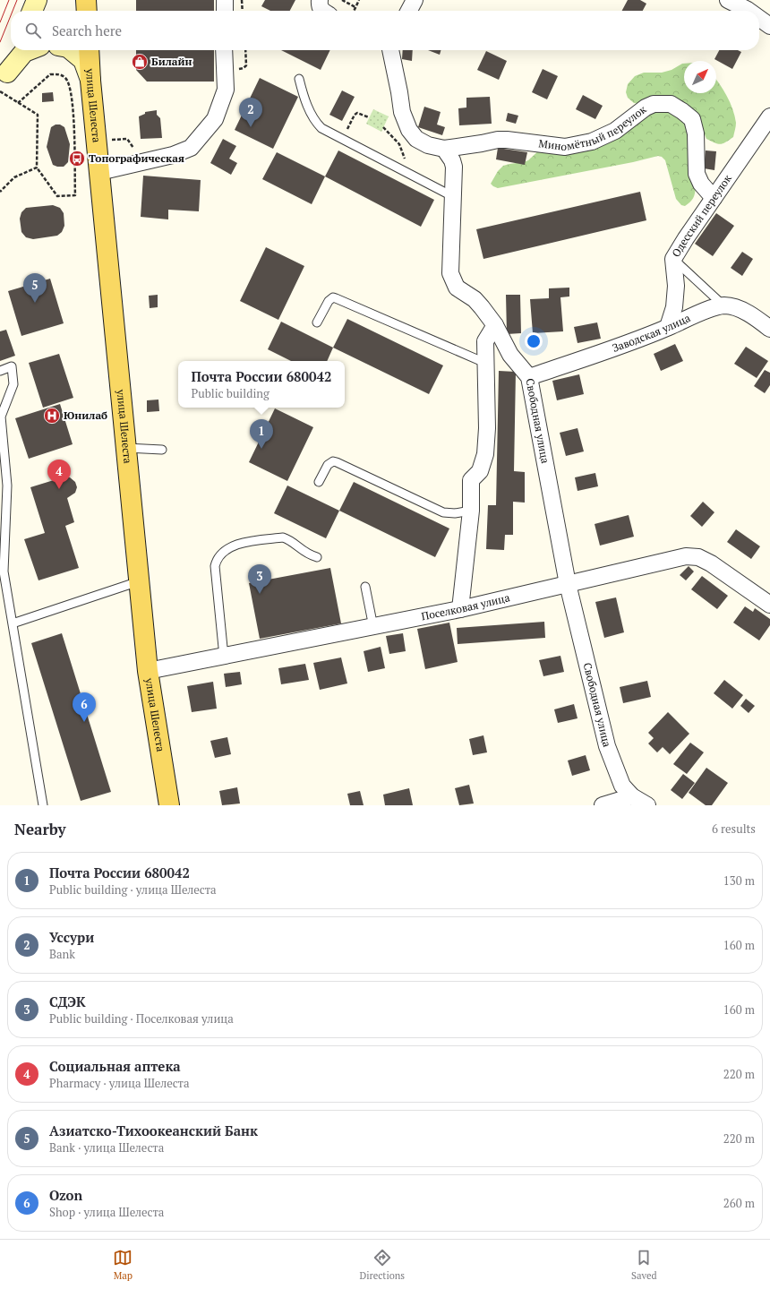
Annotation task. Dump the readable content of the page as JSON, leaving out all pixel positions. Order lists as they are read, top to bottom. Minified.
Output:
{"streets":{"main road":["улица Шелеста"],"street":["Миномётный переулок","Одесский переулок","Заводская улица","Свободная улица","Поселковая улица"]},"crossings":[["улица Шелеста","Поселковая улица"],["Миномётный переулок","Одесский переулок"],["Миномётный переулок","Свободная улица"],["Одесский переулок","Заводская улица"],["Заводская улица","Свободная улица"],["Свободная улица","Поселковая улица"]],"places":{"shop":["Билайн"],"bus stop":["Топографическая"],"hospital":["Юнилаб"]},"north":"top right","page":{"search":"Search here","pins":["2","5","1","4","3","6"],"popup":["Почта России 680042","Public building"],"heading":["Nearby","6 results"],"list":[{"mark":"1","name":"Почта России 680042","note":"Public building · улица Шелеста","value":"130 m"},{"mark":"2","name":"Уссури","note":"Bank","value":"160 m"},{"mark":"3","name":"СДЭК","note":"Public building · Поселковая улица","value":"160 m"},{"mark":"4","name":"Социальная аптека","note":"Pharmacy · улица Шелеста","value":"220 m"},{"mark":"5","name":"Азиатско-Тихоокеанский Банк","note":"Bank · улица Шелеста","value":"220 m"},{"mark":"6","name":"Ozon","note":"Shop · улица Шелеста","value":"260 m"}],"nav":["Map","Directions","Saved"]}}
